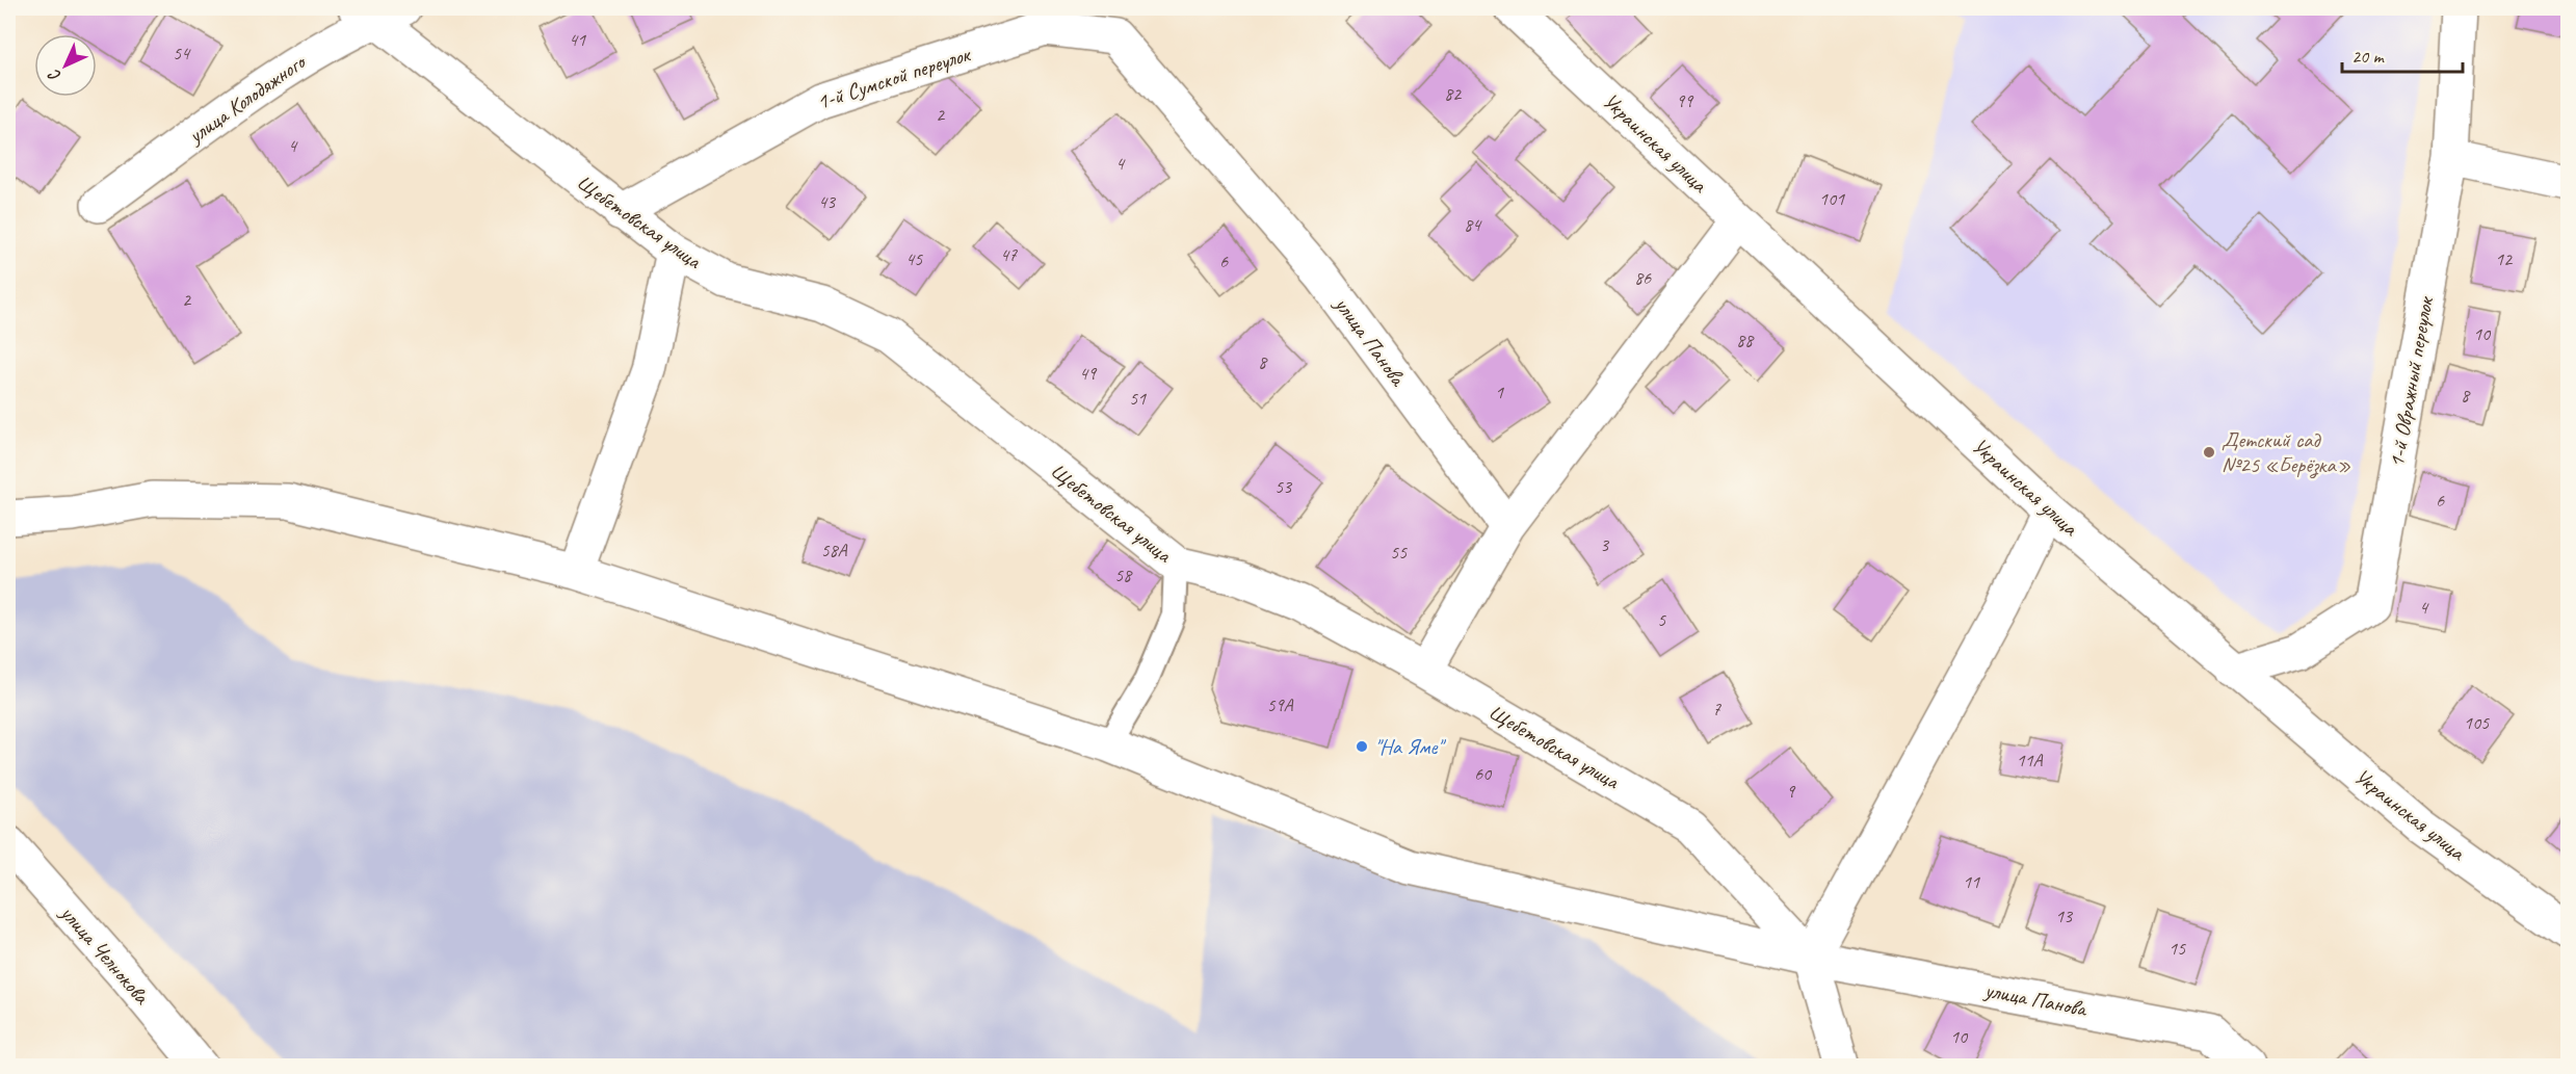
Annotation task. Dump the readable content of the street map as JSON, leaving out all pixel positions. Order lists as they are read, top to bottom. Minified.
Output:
{"streets":{"street":["1-й Сумской переулок","улица Колодяжного","Украинская улица","Щебетовская улица","улица Панова","1-й Овражный переулок","улица Челнокова"]},"crossings":[["1-й Сумской переулок","Щебетовская улица"],["1-й Сумской переулок","улица Панова"],["улица Колодяжного","Щебетовская улица"],["Украинская улица","1-й Овражный переулок"],["Щебетовская улица","улица Панова"]],"places":["Детский сад №25 «Берёзка»","\"На Яме\""],"house_numbers":["41","54","82","99","2","4","4","101","43","84","47","45","12","6","86","2","10","88","8","49","1","8","51","53","6","3","58А","55","58","4","5","59А","7","105","11А","60","9","11","13","15","10"],"scale_bar":"20 m","north":"bottom left"}
